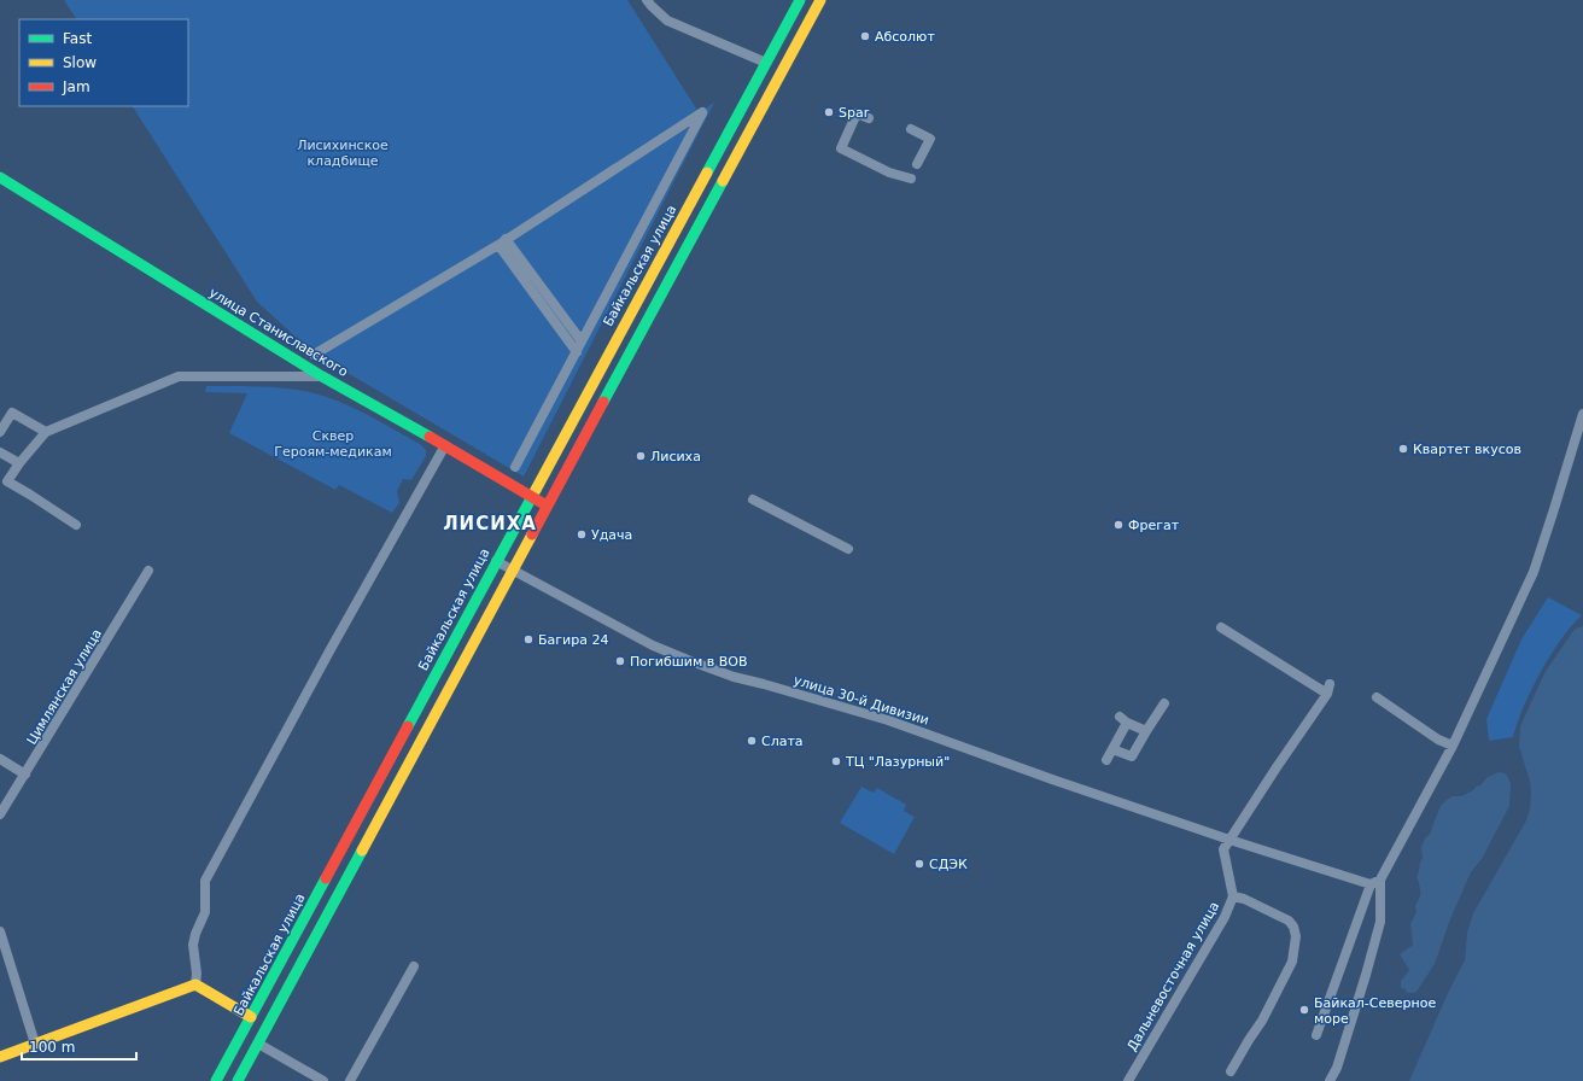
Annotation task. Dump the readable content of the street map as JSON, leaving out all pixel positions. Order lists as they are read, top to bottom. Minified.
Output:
{"streets":{"main road":["Байкальская улица","улица Станиславского"],"street":["Цимлянская улица","улица 30-й Дивизии","Дальневосточная улица"]},"crossings":[["Байкальская улица","улица Станиславского"],["Байкальская улица","улица 30-й Дивизии"],["улица 30-й Дивизии","Дальневосточная улица"]],"districts":["ЛИСИХА"],"parks":["Лисихинское кладбище","Сквер Героям-медикам"],"places":["Абсолют","Spar","Квартет вкусов","Лисиха","Фрегат","Удача","Багира 24","Погибшим в ВОВ","Слата","ТЦ \"Лазурный\"","СДЭК","Байкал-Северное море"],"legend":["Fast","Slow","Jam"],"scale_bar":"100 m"}
